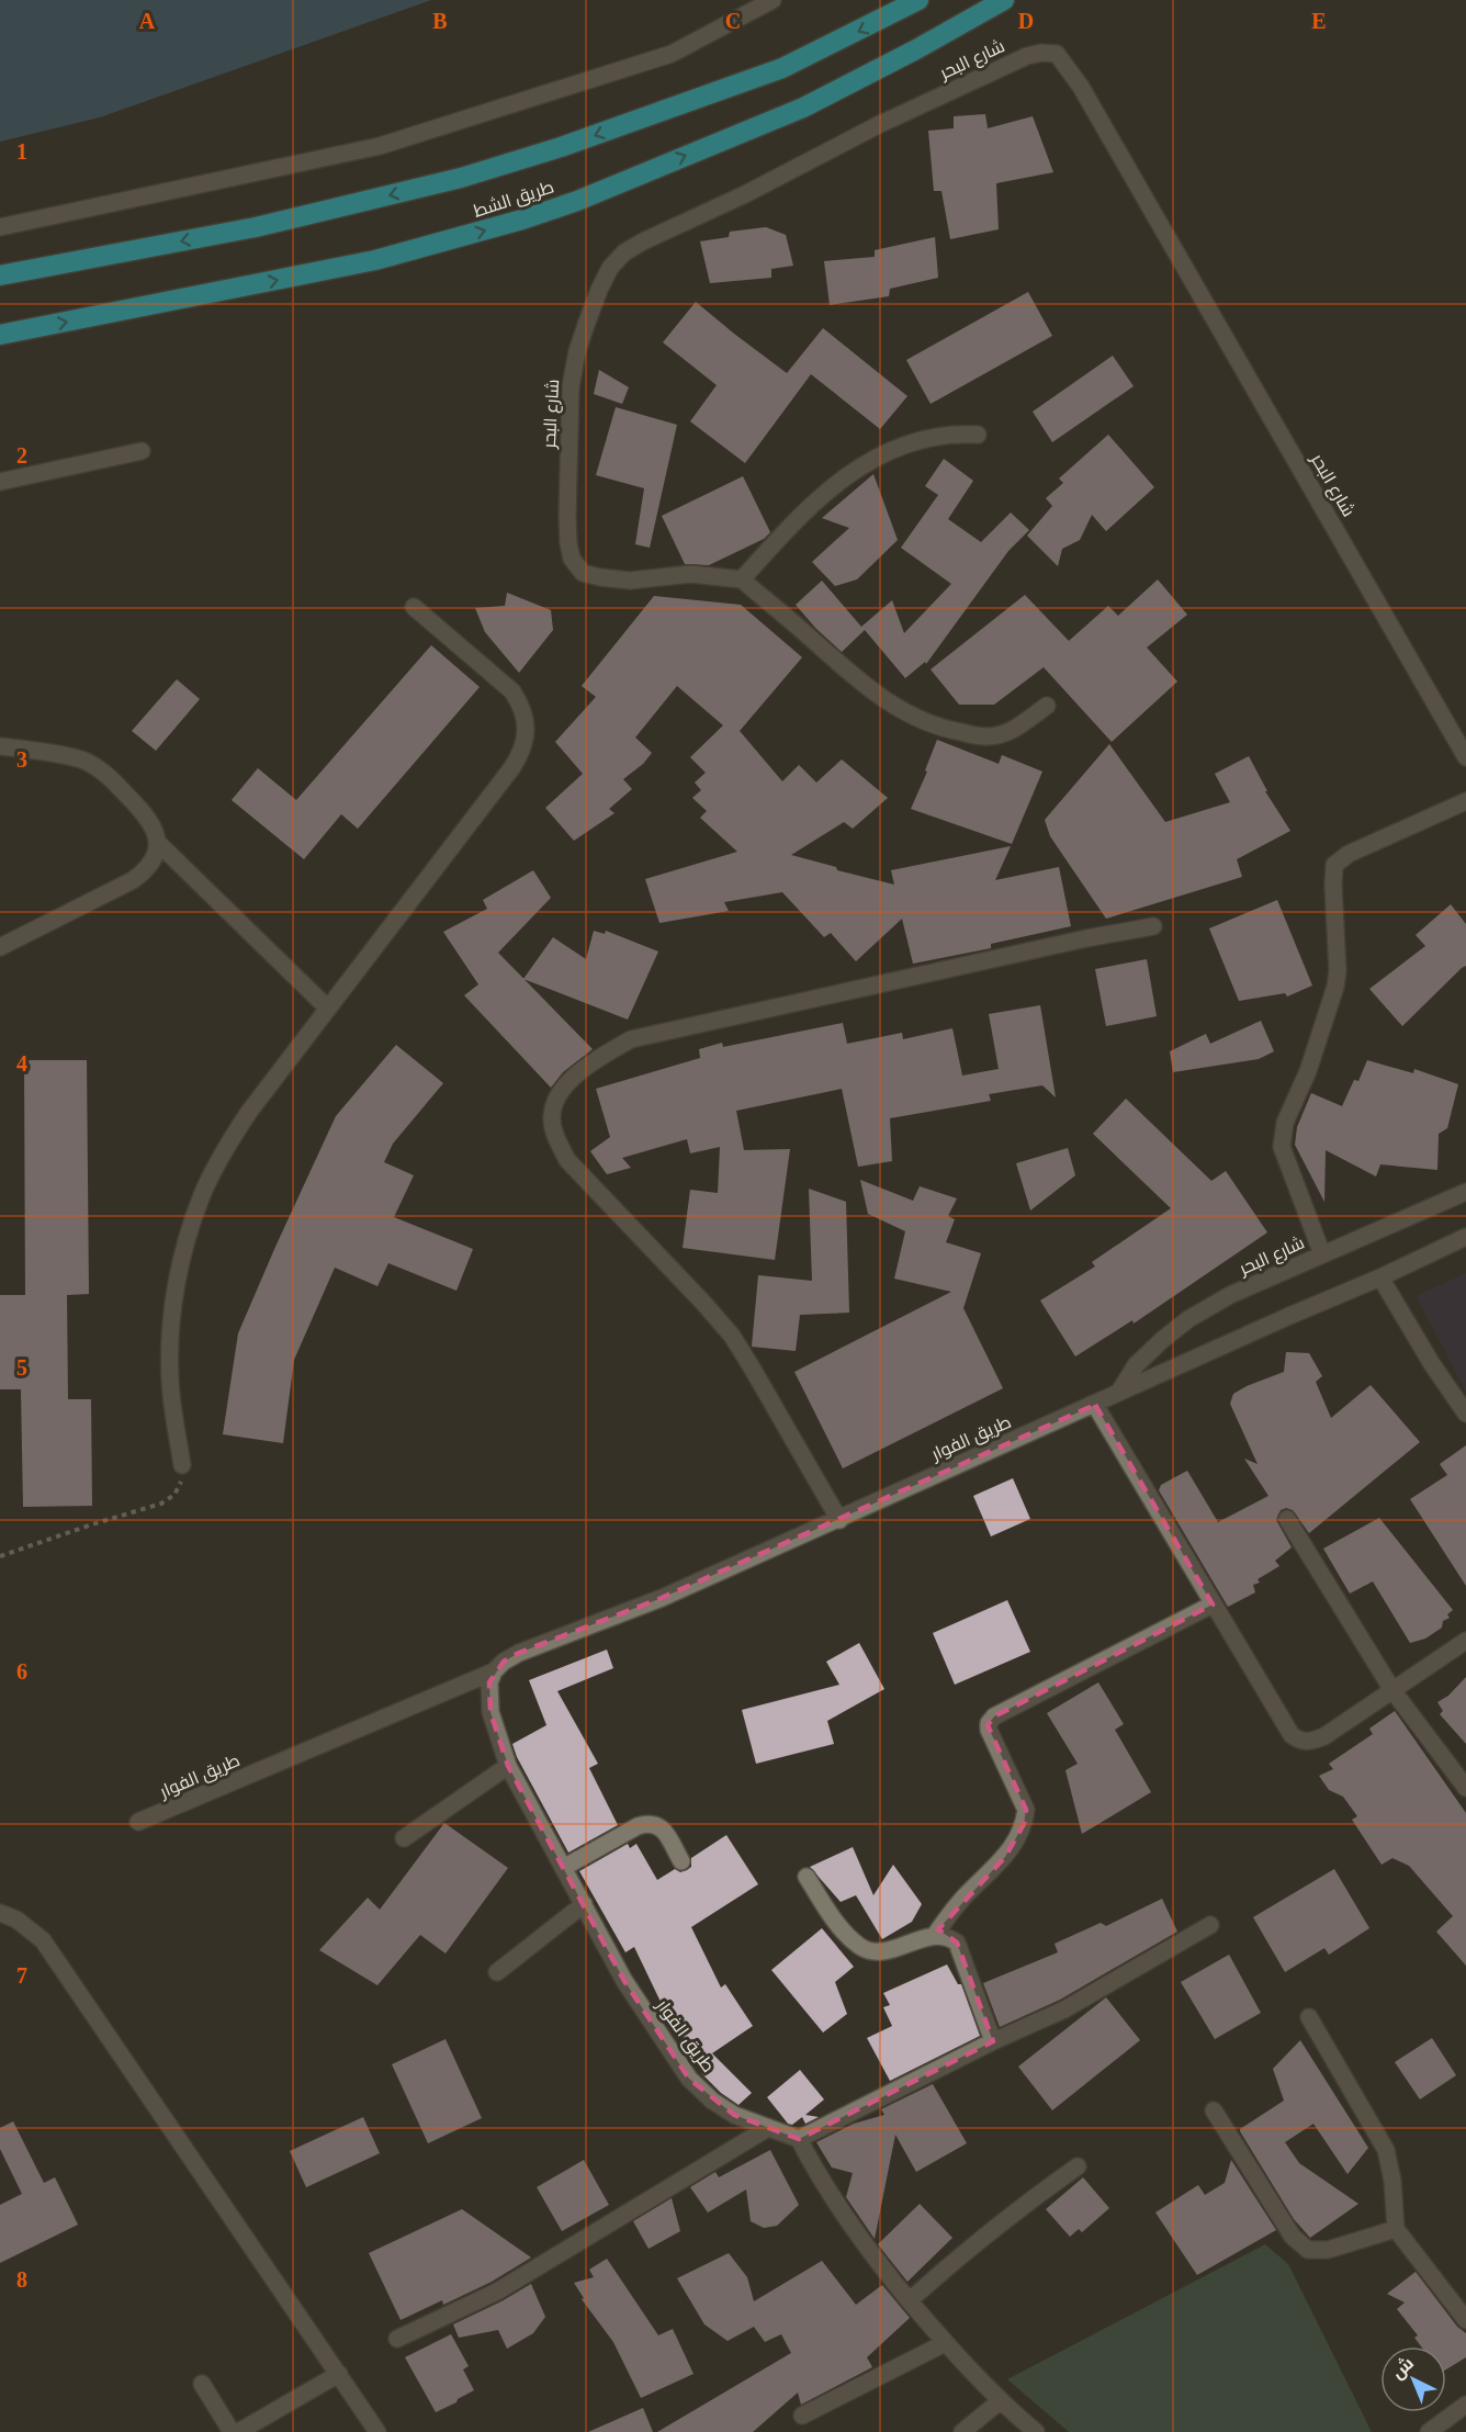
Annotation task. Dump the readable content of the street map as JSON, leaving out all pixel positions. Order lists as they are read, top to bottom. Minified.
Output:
{"streets":{"highway":["طريق الشط"],"street":["شارع البحر","طريق الفوار"]},"crossings":[["شارع البحر","طريق الفوار"]],"north":"top left","grid":{"columns":["A","B","C","D","E"],"rows":["1","2","3","4","5","6","7","8"]}}
